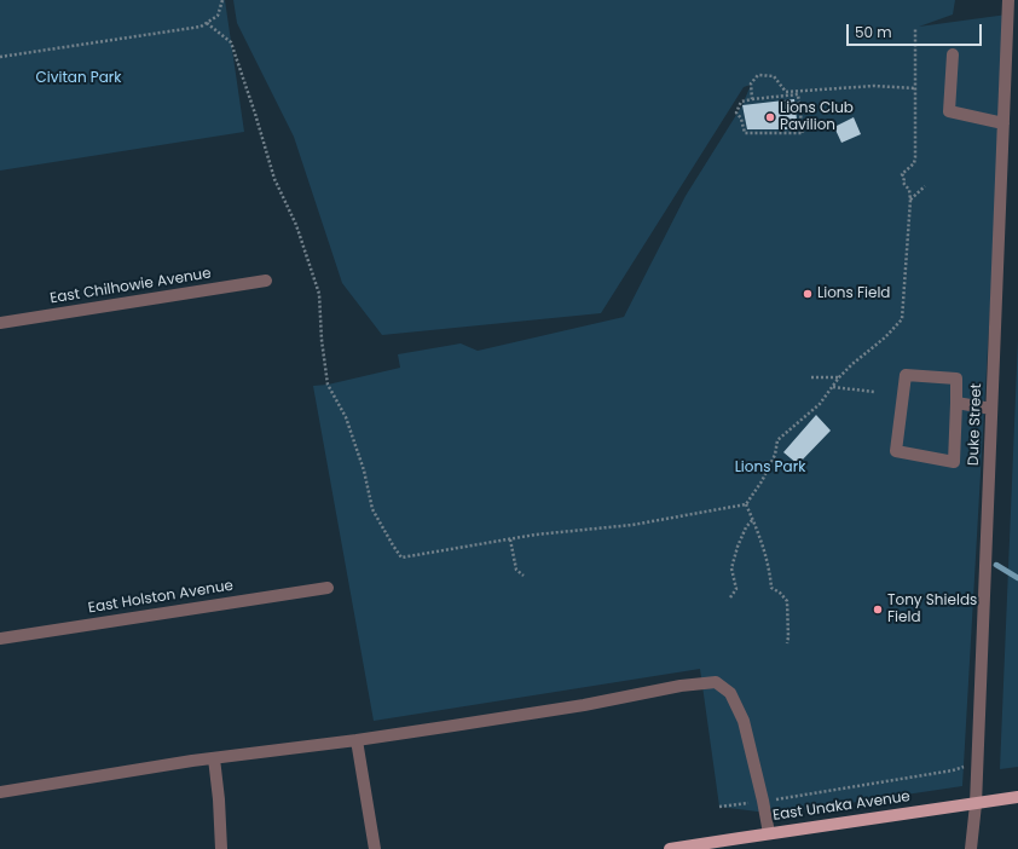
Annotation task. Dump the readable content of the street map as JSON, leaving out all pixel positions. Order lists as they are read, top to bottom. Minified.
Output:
{"streets":{"main road":["East Unaka Avenue"],"street":["East Chilhowie Avenue","Duke Street","East Holston Avenue"]},"crossings":[["Duke Street","East Unaka Avenue"]],"parks":["Civitan Park","Lions Park"],"places":["Lions Club Pavilion","Lions Field","Tony Shields Field"],"scale_bar":"50 m"}
